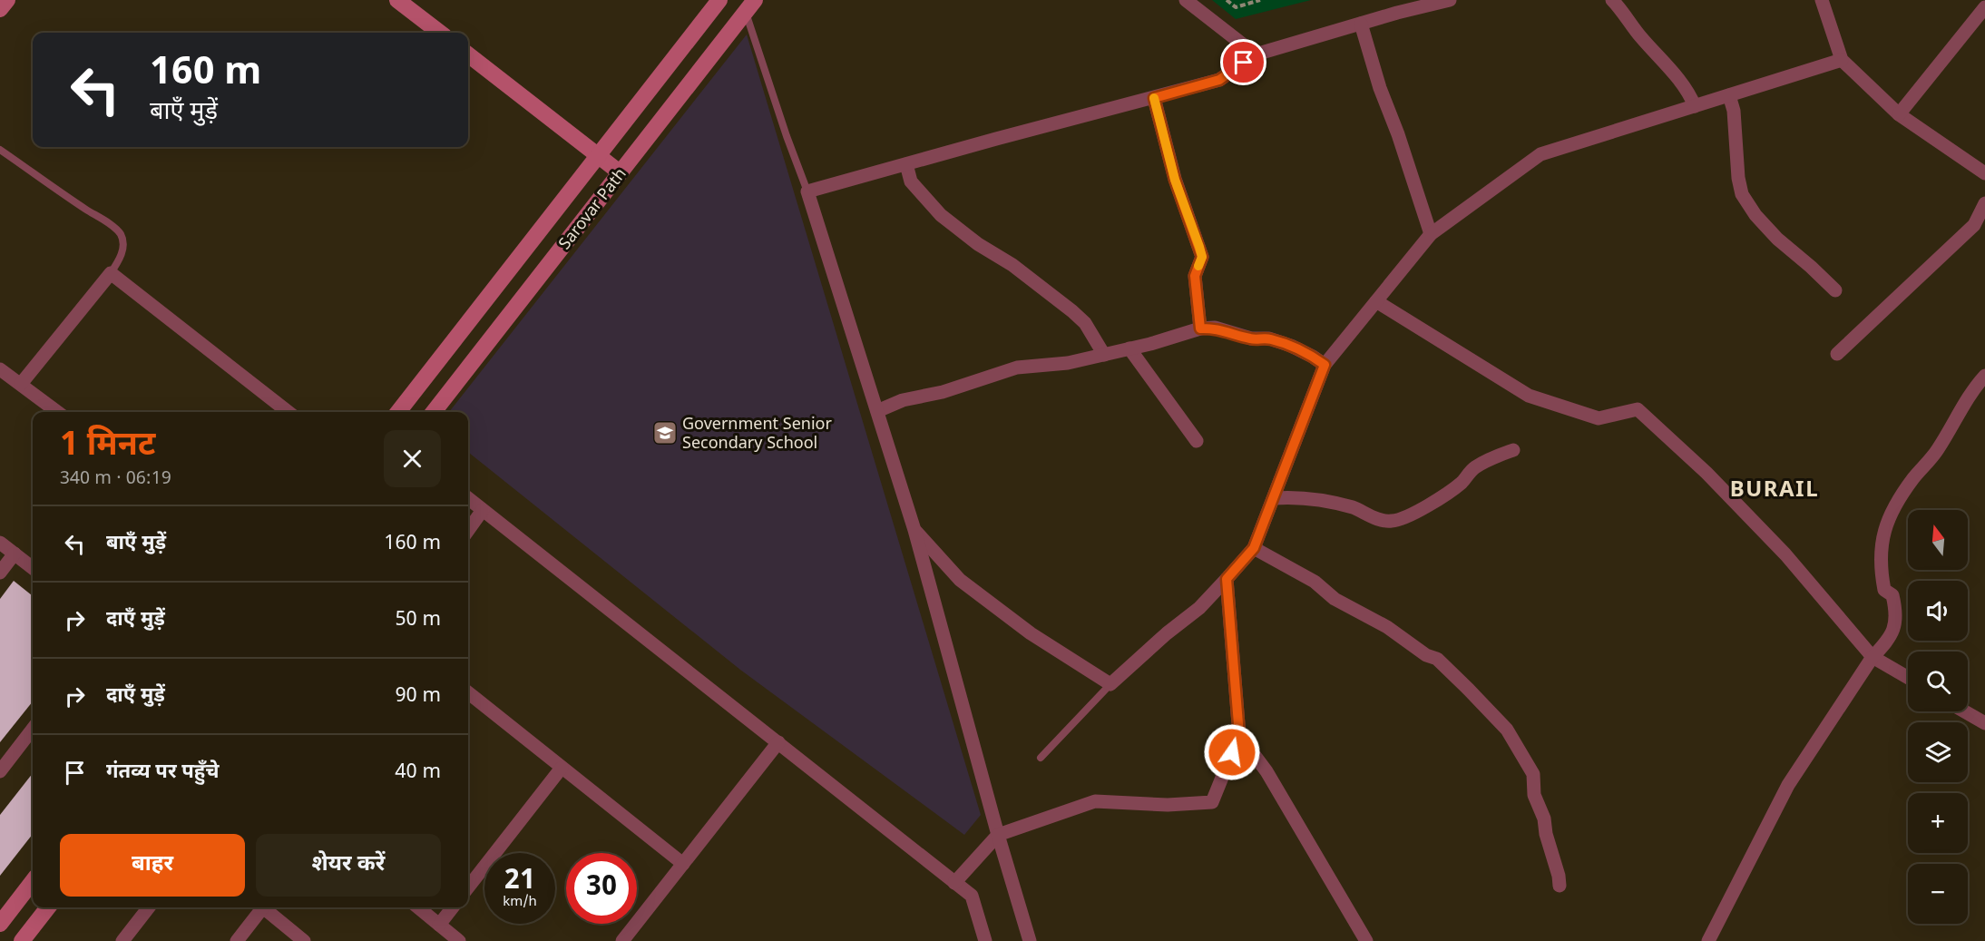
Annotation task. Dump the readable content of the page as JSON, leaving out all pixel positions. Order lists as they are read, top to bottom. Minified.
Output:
{"streets":{"main road":["Sarovar Path"]},"districts":["BURAIL"],"places":{"school or university":["Government Senior Secondary School"]},"north":"top","page":{"turn":["160 m","बाएँ मुड़ें"],"heading":["1 मिनट","340 m · 06:19"],"list":[{"name":"बाएँ मुड़ें","value":"160 m"},{"name":"दाएँ मुड़ें","value":"50 m"},{"name":"दाएँ मुड़ें","value":"90 m"},{"name":"गंतव्य पर पहुँचे","value":"40 m"}],"map_buttons":["+","−"],"buttons":["बाहर","शेयर करें"],"speed":"21 km/h","limit":"30"}}
